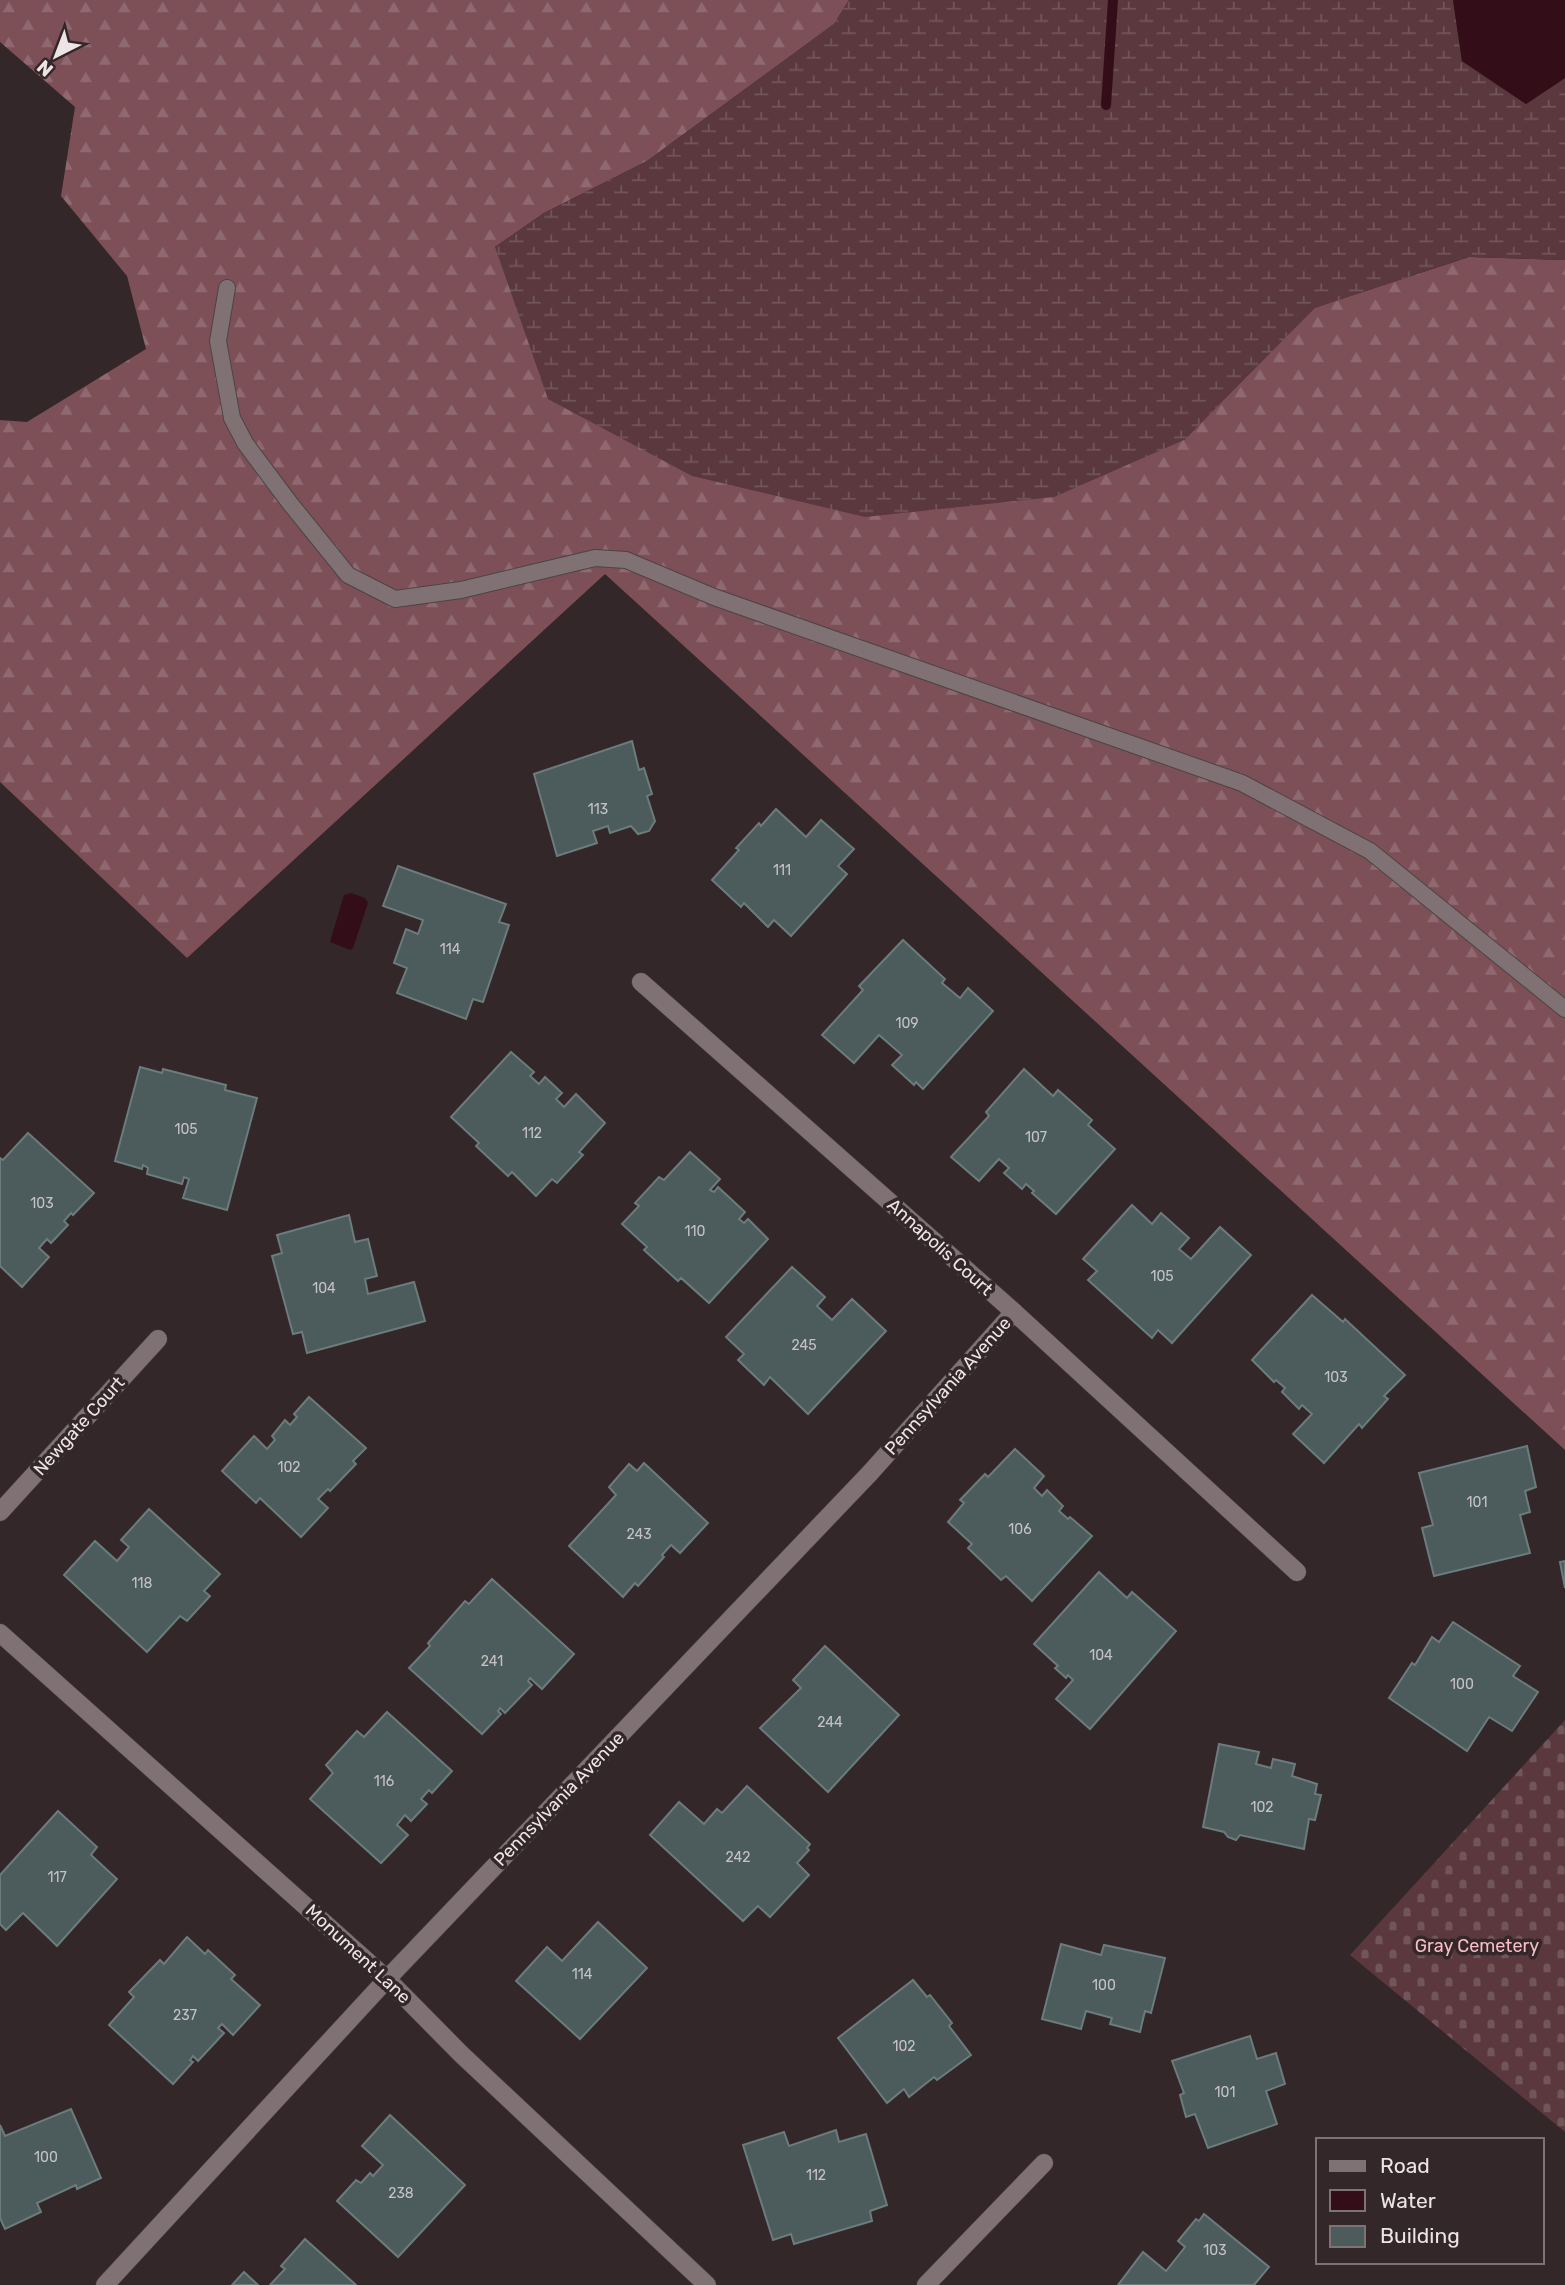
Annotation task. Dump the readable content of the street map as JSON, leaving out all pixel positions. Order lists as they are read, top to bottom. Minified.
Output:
{"streets":{"street":["Annapolis Court","Pennsylvania Avenue","Newgate Court","Monument Lane"]},"crossings":[["Annapolis Court","Pennsylvania Avenue"],["Pennsylvania Avenue","Monument Lane"]],"parks":["Gray Cemetery"],"house_numbers":["113","111","114","109","105","112","107","103","110","105","104","245","103","102","101","106","243","118","104","241","100","244","116","102","242","117","114","100","237","102","101","100","112","238","103"],"legend":["Road","Water","Building"],"north":"bottom left"}
